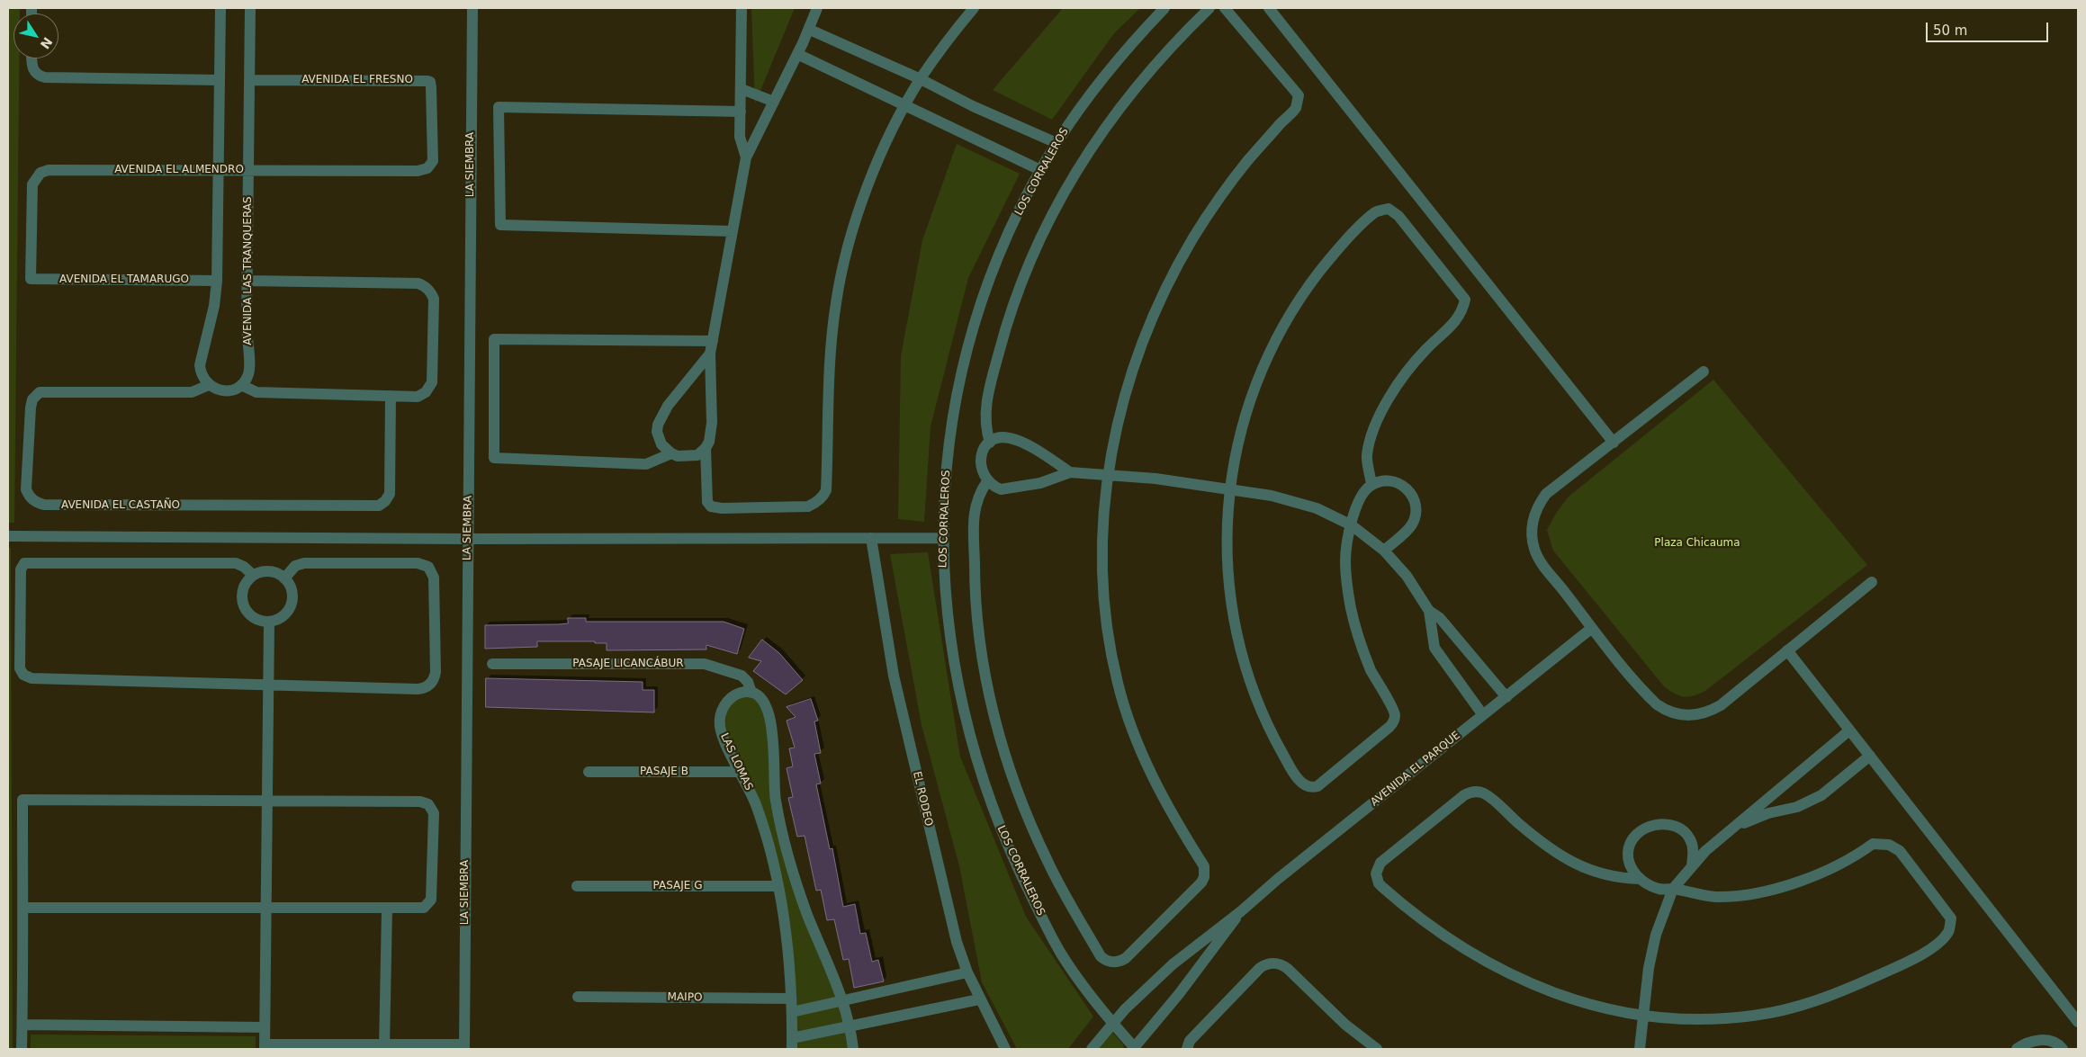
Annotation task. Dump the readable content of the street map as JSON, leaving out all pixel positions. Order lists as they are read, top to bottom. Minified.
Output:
{"streets":{"street":["AVENIDA EL FRESNO","LA SIEMBRA","AVENIDA EL ALMENDRO","LOS CORRALEROS","AVENIDA LAS TRANQUERAS","AVENIDA EL TAMARUGO","AVENIDA EL CASTAÑO","PASAJE LICANCÁBUR","LAS LOMAS","AVENIDA EL PARQUE","PASAJE B","EL RODEO","PASAJE G","MAIPO"]},"crossings":[["AVENIDA EL FRESNO","AVENIDA EL ALMENDRO"],["AVENIDA EL FRESNO","AVENIDA LAS TRANQUERAS"],["AVENIDA EL ALMENDRO","AVENIDA LAS TRANQUERAS"],["AVENIDA EL ALMENDRO","AVENIDA EL TAMARUGO"],["LOS CORRALEROS","AVENIDA EL PARQUE"],["PASAJE LICANCÁBUR","LAS LOMAS"],["LAS LOMAS","PASAJE B"],["LAS LOMAS","EL RODEO"],["LAS LOMAS","PASAJE G"],["LAS LOMAS","MAIPO"]],"parks":["Plaza Chicauma"],"scale_bar":"50 m","north":"bottom right"}
